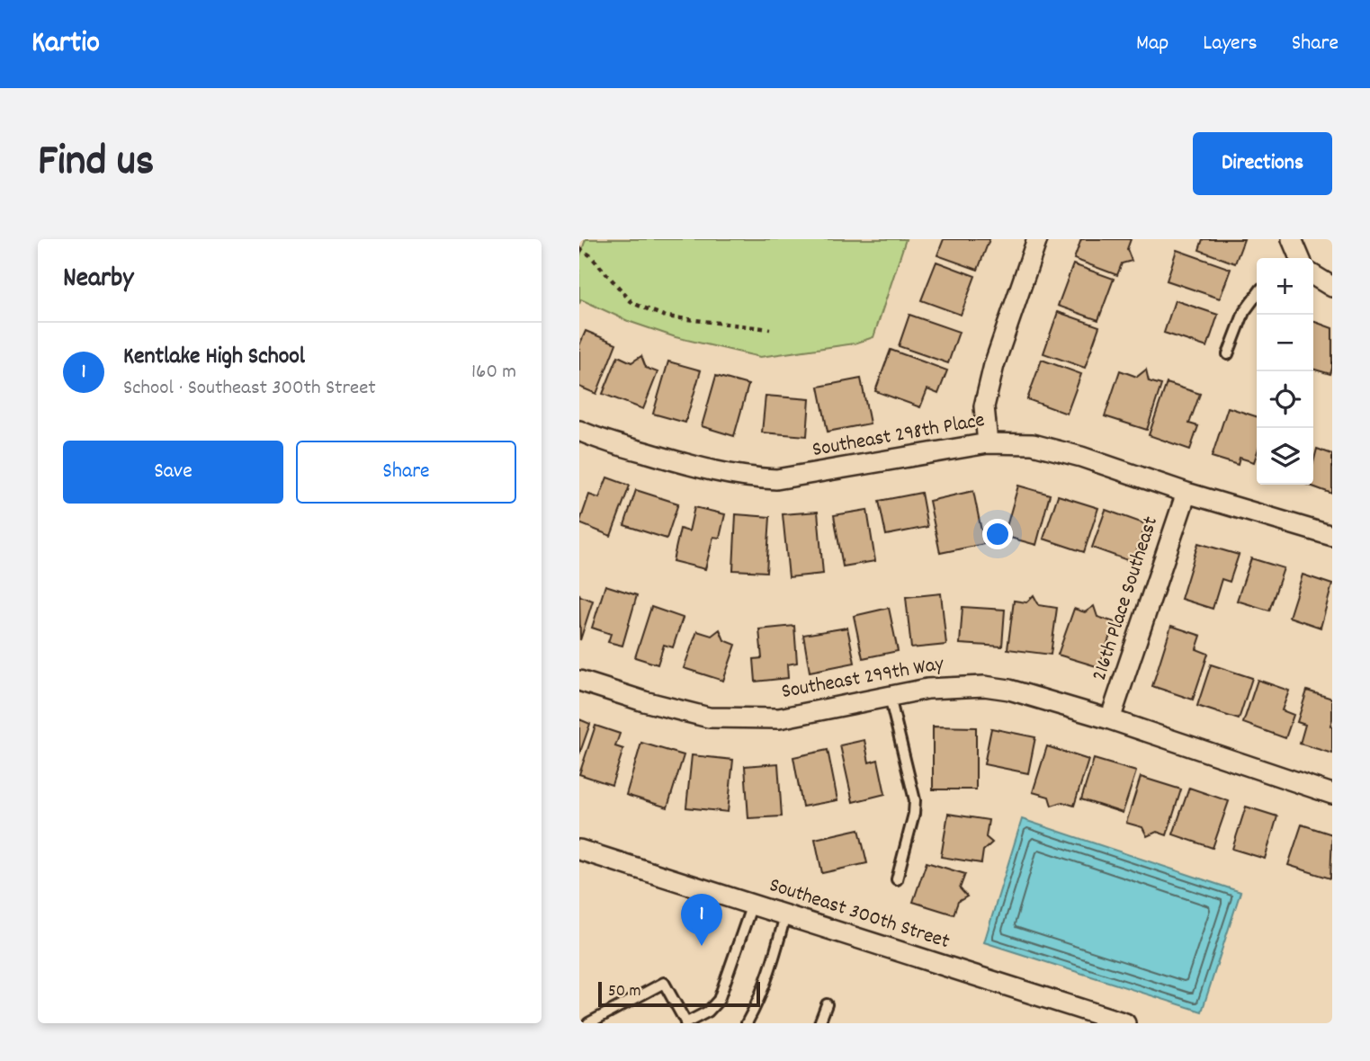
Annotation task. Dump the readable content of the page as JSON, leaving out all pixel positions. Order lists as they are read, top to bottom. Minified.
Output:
{"streets":{"street":["Southeast 298th Place","216th Place Southeast","Southeast 299th Way","Southeast 300th Street"]},"crossings":[["Southeast 298th Place","216th Place Southeast"],["216th Place Southeast","Southeast 299th Way"]],"scale_bar":"50 m","page":{"header":"Kartio","nav":["Map","Layers","Share"],"title":"Find us","buttons":["Directions",["Save","Share"]],"heading":"Nearby","map_buttons":["+","−"],"list":[{"mark":"1","name":"Kentlake High School","note":"School · Southeast 300th Street","value":"160 m"}],"pins":"1","scale":"50 m"}}
